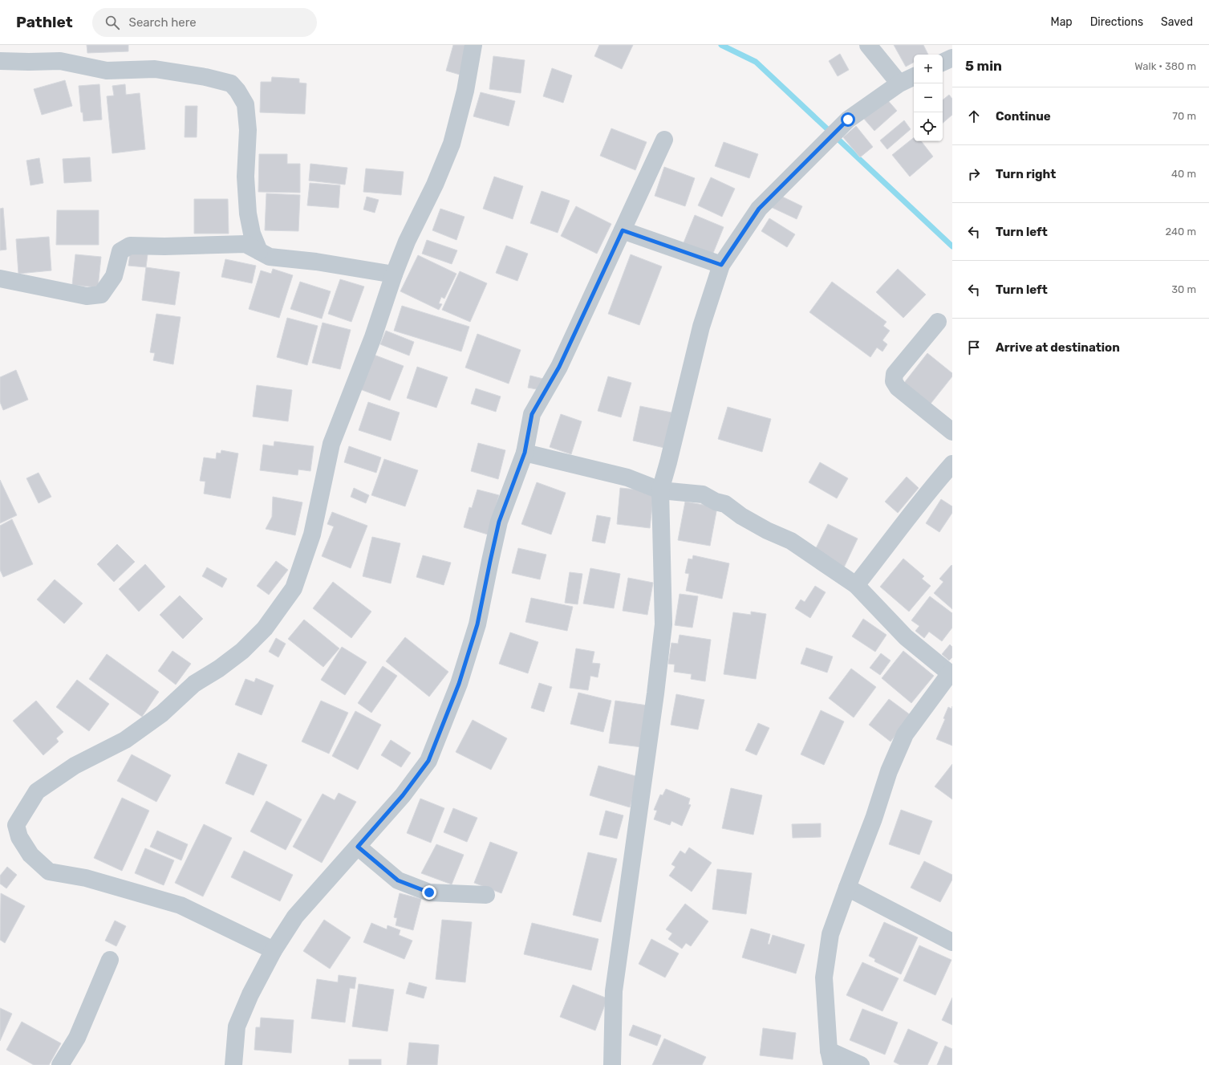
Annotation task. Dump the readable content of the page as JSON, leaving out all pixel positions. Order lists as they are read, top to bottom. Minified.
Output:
{"page":{"header":"Pathlet","search":"Search here","nav":["Map","Directions","Saved"],"heading":["5 min","Walk · 380 m"],"map_buttons":["+","−"],"list":[["Continue","70 m"],["Turn right","40 m"],["Turn left","240 m"],["Turn left","30 m"],"Arrive at destination"]}}
